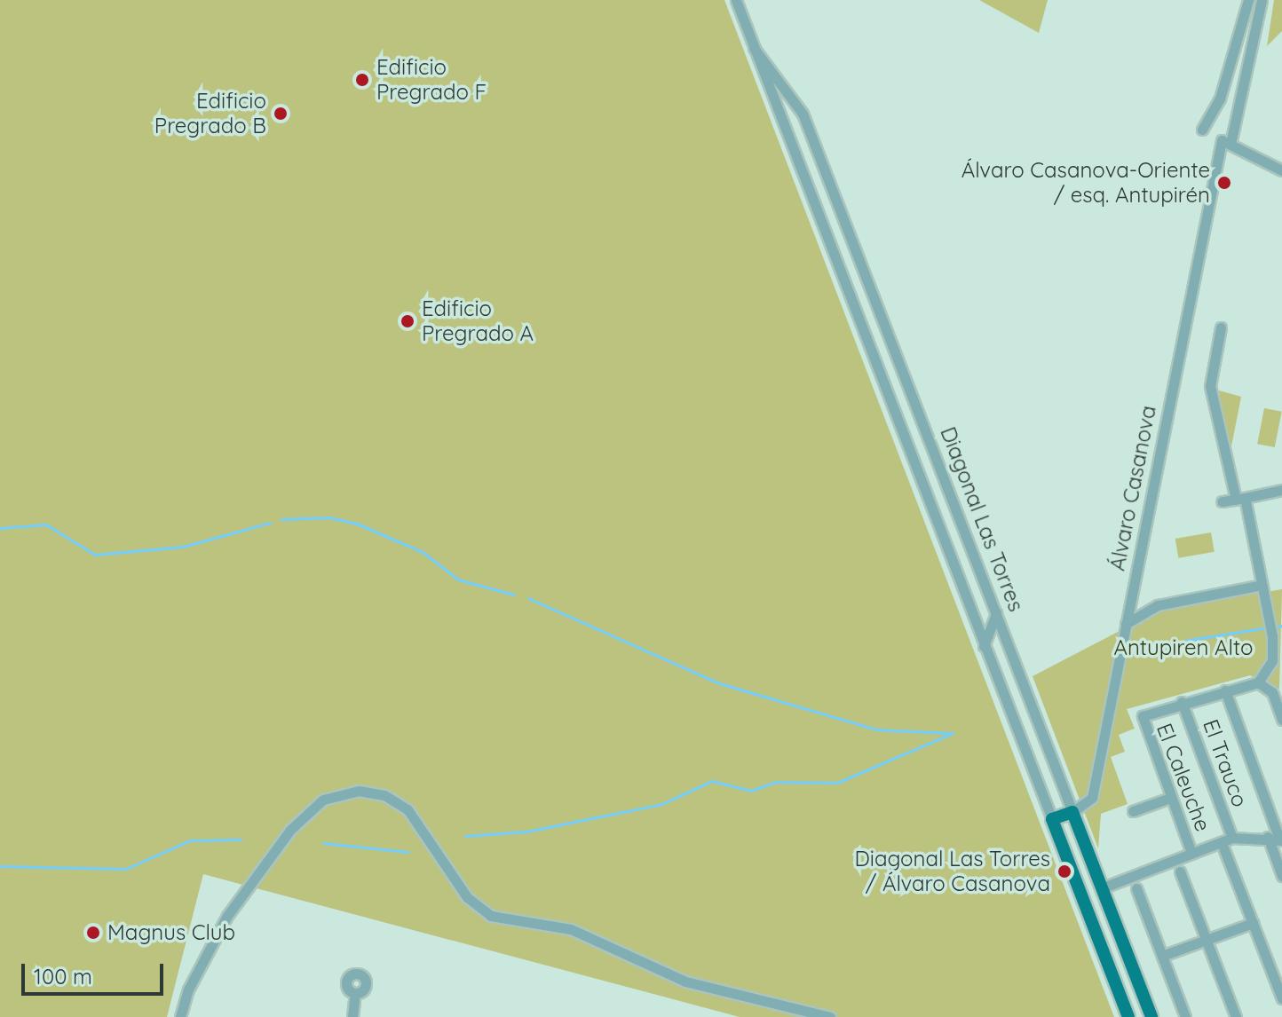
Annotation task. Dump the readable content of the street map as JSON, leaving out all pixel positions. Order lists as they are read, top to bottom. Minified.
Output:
{"streets":{"main road":["Diagonal Las Torres"],"street":["Álvaro Casanova","El Trauco","El Caleuche"]},"crossings":[["Álvaro Casanova","Diagonal Las Torres"],["El Trauco","El Caleuche"]],"parks":["Antupiren Alto"],"places":["Edificio Pregrado F","Edificio Pregrado B","Álvaro Casanova-Oriente / esq. Antupirén","Edificio Pregrado A","Diagonal Las Torres / Álvaro Casanova","Magnus Club"],"scale_bar":"100 m"}
